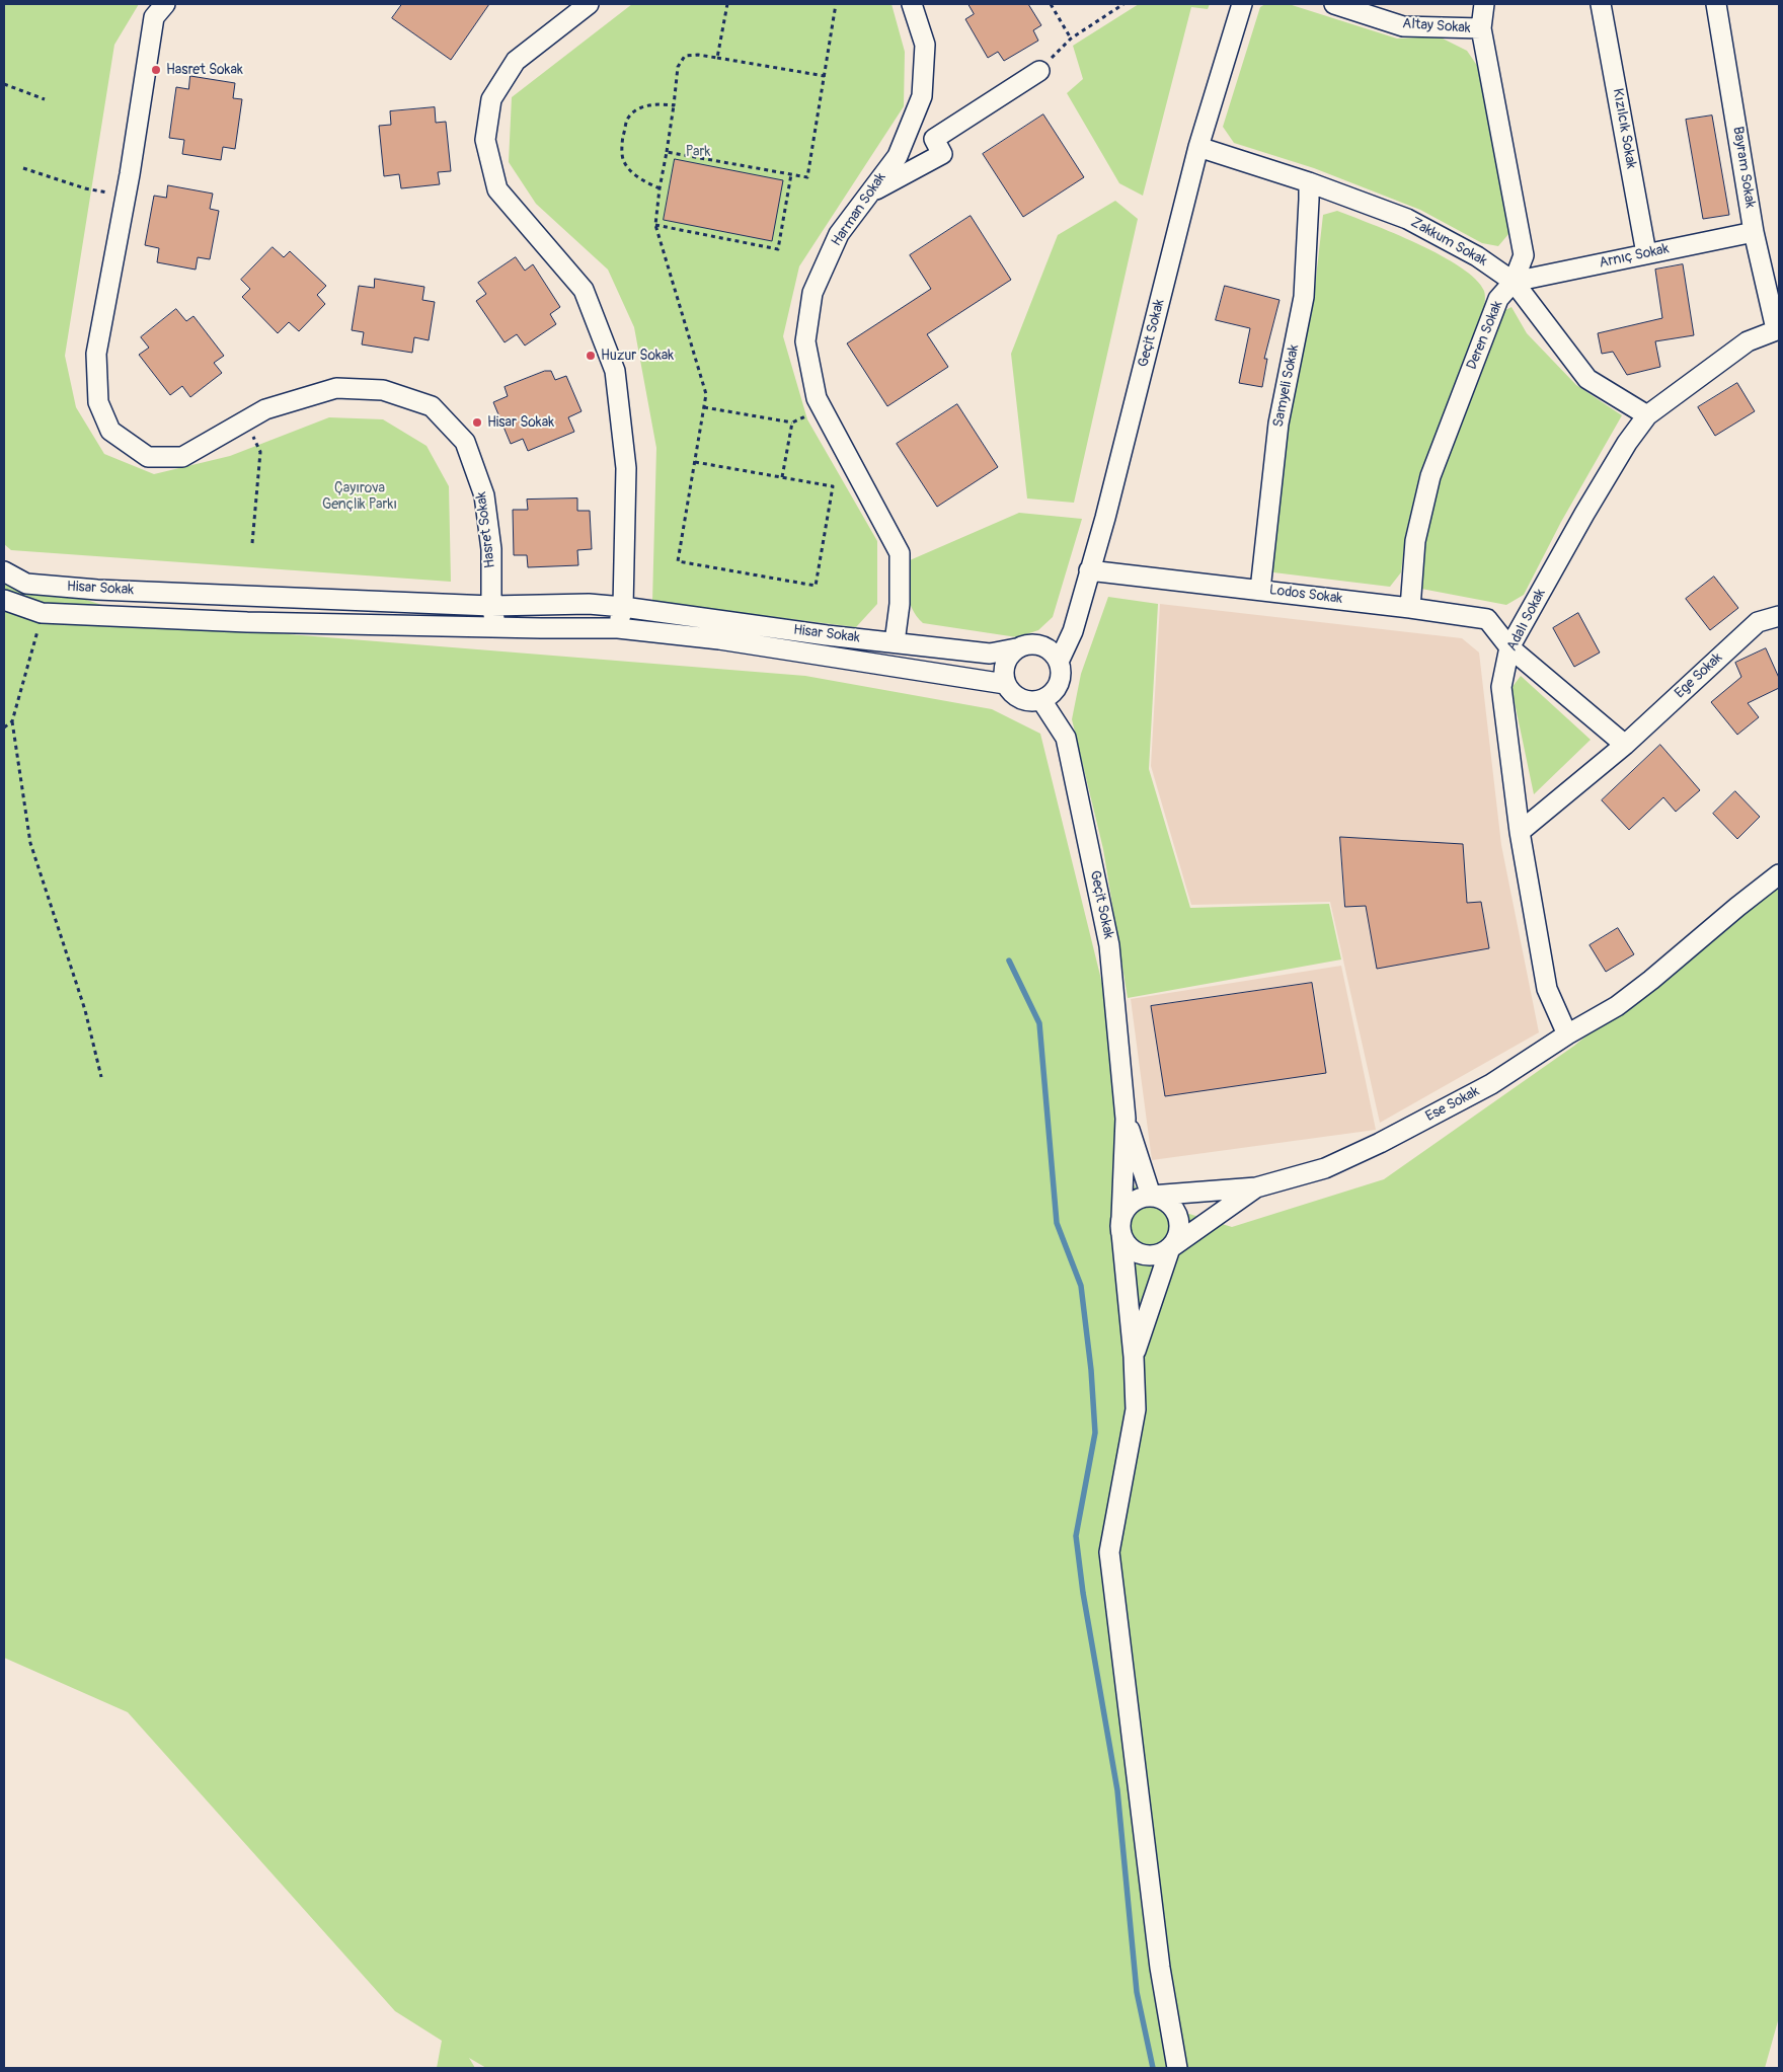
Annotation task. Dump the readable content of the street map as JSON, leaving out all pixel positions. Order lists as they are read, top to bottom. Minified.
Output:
{"streets":{"street":["Altay Sokak","Kızılcık Sokak","Bayram Sokak","Harman Sokak","Zakkum Sokak","Arnıç Sokak","Geçit Sokak","Deren Sokak","Samyeli Sokak","Hasret Sokak","Hisar Sokak","Lodos Sokak","Adalı Sokak","Ege Sokak","Ese Sokak"]},"crossings":[["Altay Sokak","Deren Sokak"],["Kızılcık Sokak","Arnıç Sokak"],["Bayram Sokak","Arnıç Sokak"],["Bayram Sokak","Adalı Sokak"],["Harman Sokak","Hisar Sokak"],["Zakkum Sokak","Arnıç Sokak"],["Zakkum Sokak","Geçit Sokak"],["Zakkum Sokak","Deren Sokak"],["Zakkum Sokak","Samyeli Sokak"],["Zakkum Sokak","Adalı Sokak"],["Arnıç Sokak","Deren Sokak"],["Geçit Sokak","Hisar Sokak"],["Geçit Sokak","Lodos Sokak"],["Deren Sokak","Lodos Sokak"],["Samyeli Sokak","Lodos Sokak"],["Hasret Sokak","Hisar Sokak"],["Lodos Sokak","Adalı Sokak"],["Adalı Sokak","Ege Sokak"],["Adalı Sokak","Ese Sokak"]],"parks":["Park","Çayırova Gençlik Parkı"],"places":["Hasret Sokak","Huzur Sokak","Hisar Sokak"]}
